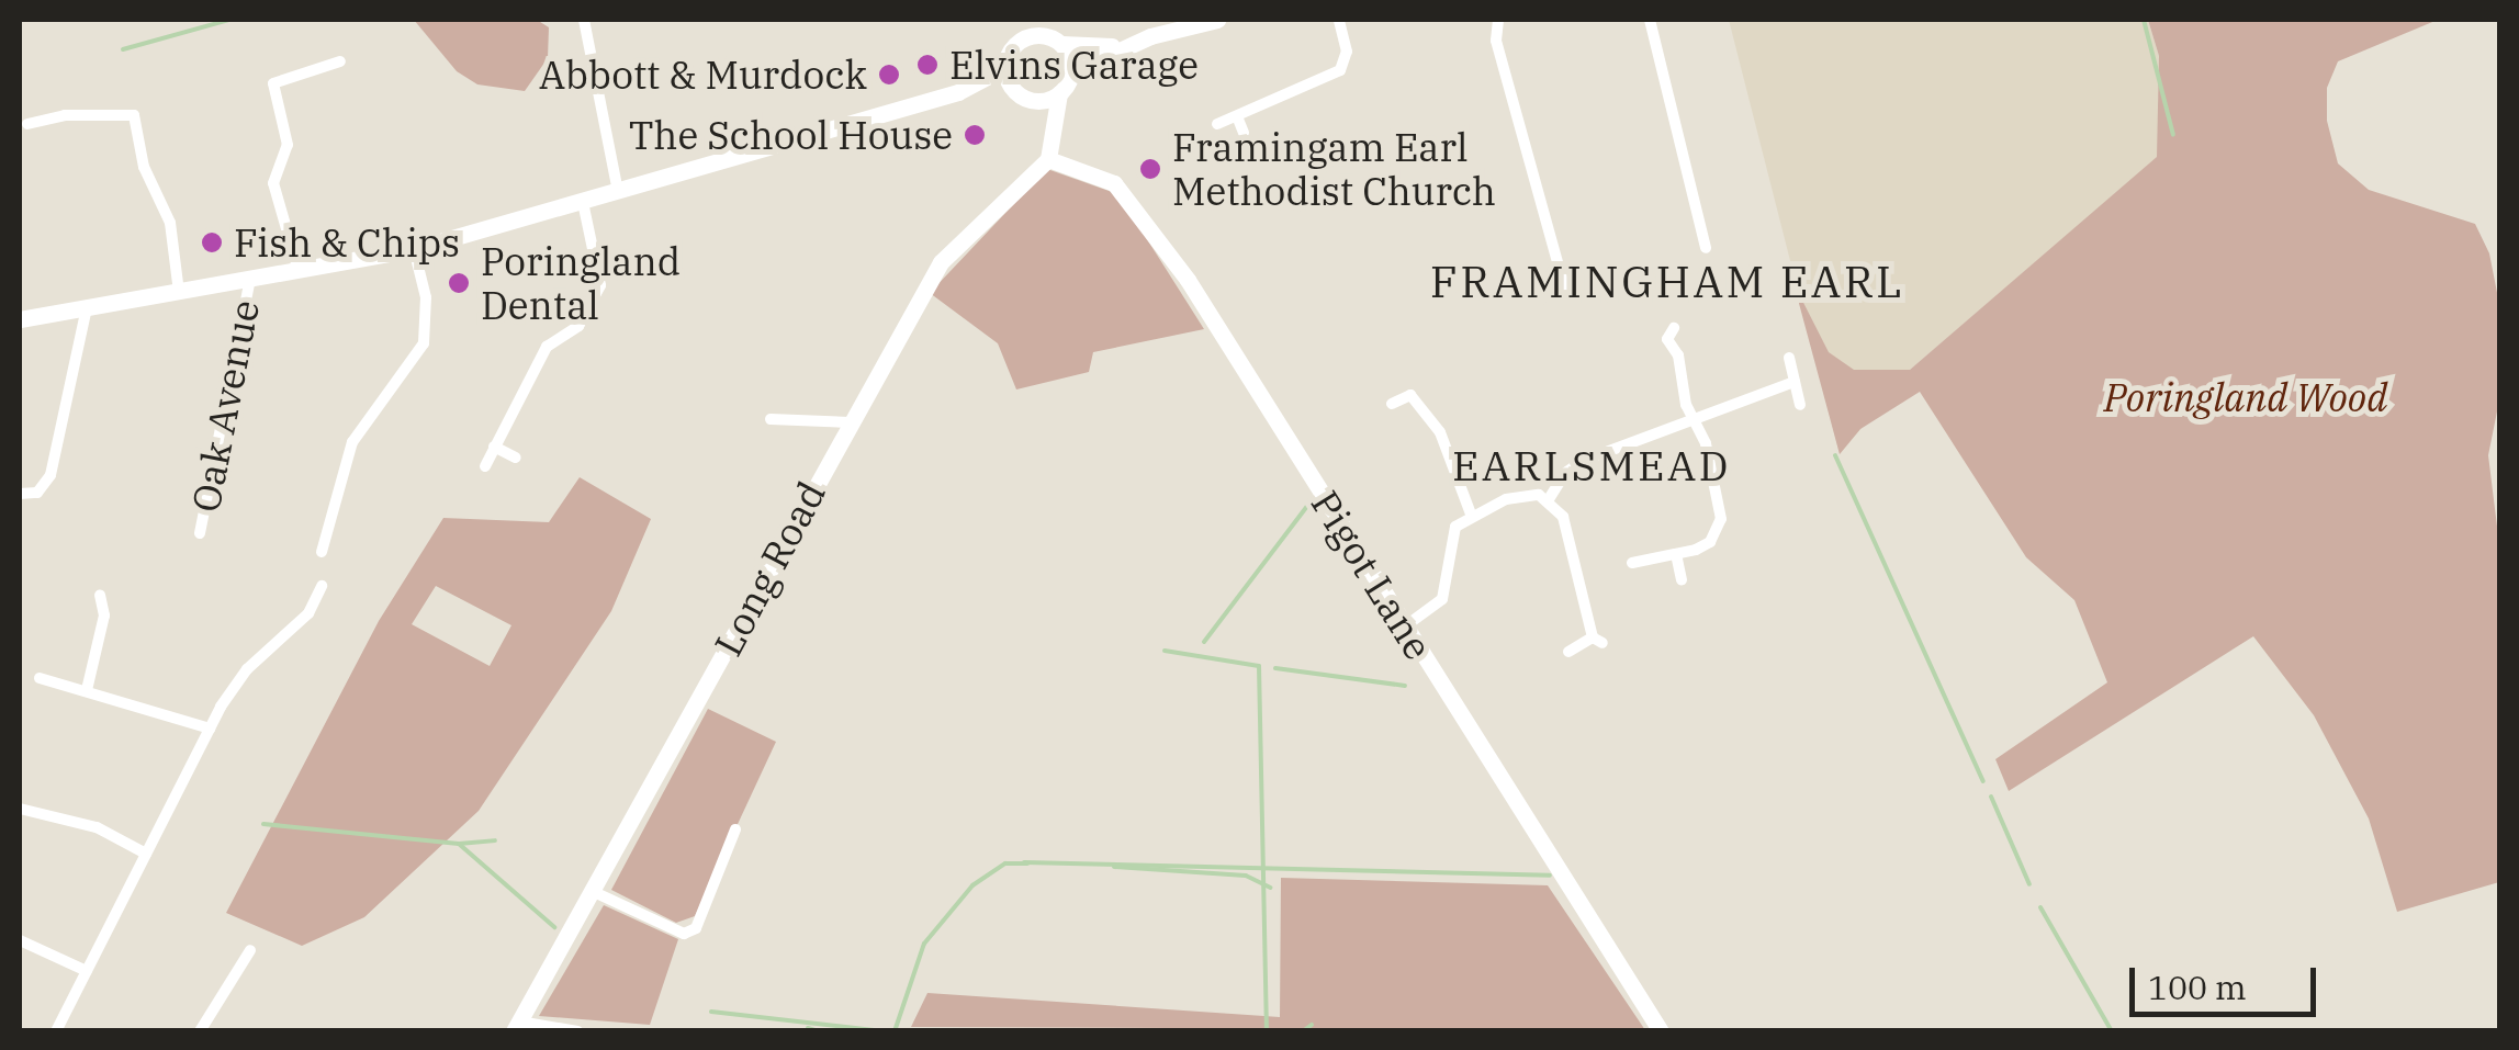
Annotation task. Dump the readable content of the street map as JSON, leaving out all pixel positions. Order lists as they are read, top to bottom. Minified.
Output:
{"streets":{"street":["Oak Avenue","Long Road","Pigot Lane"]},"crossings":[["Long Road","Pigot Lane"]],"districts":["FRAMINGHAM EARL","EARLSMEAD"],"parks":["Poringland Wood"],"places":["Elvins Garage","Abbott & Murdock","The School House","Framingam Earl Methodist Church","Fish & Chips","Poringland Dental"],"scale_bar":"100 m"}
